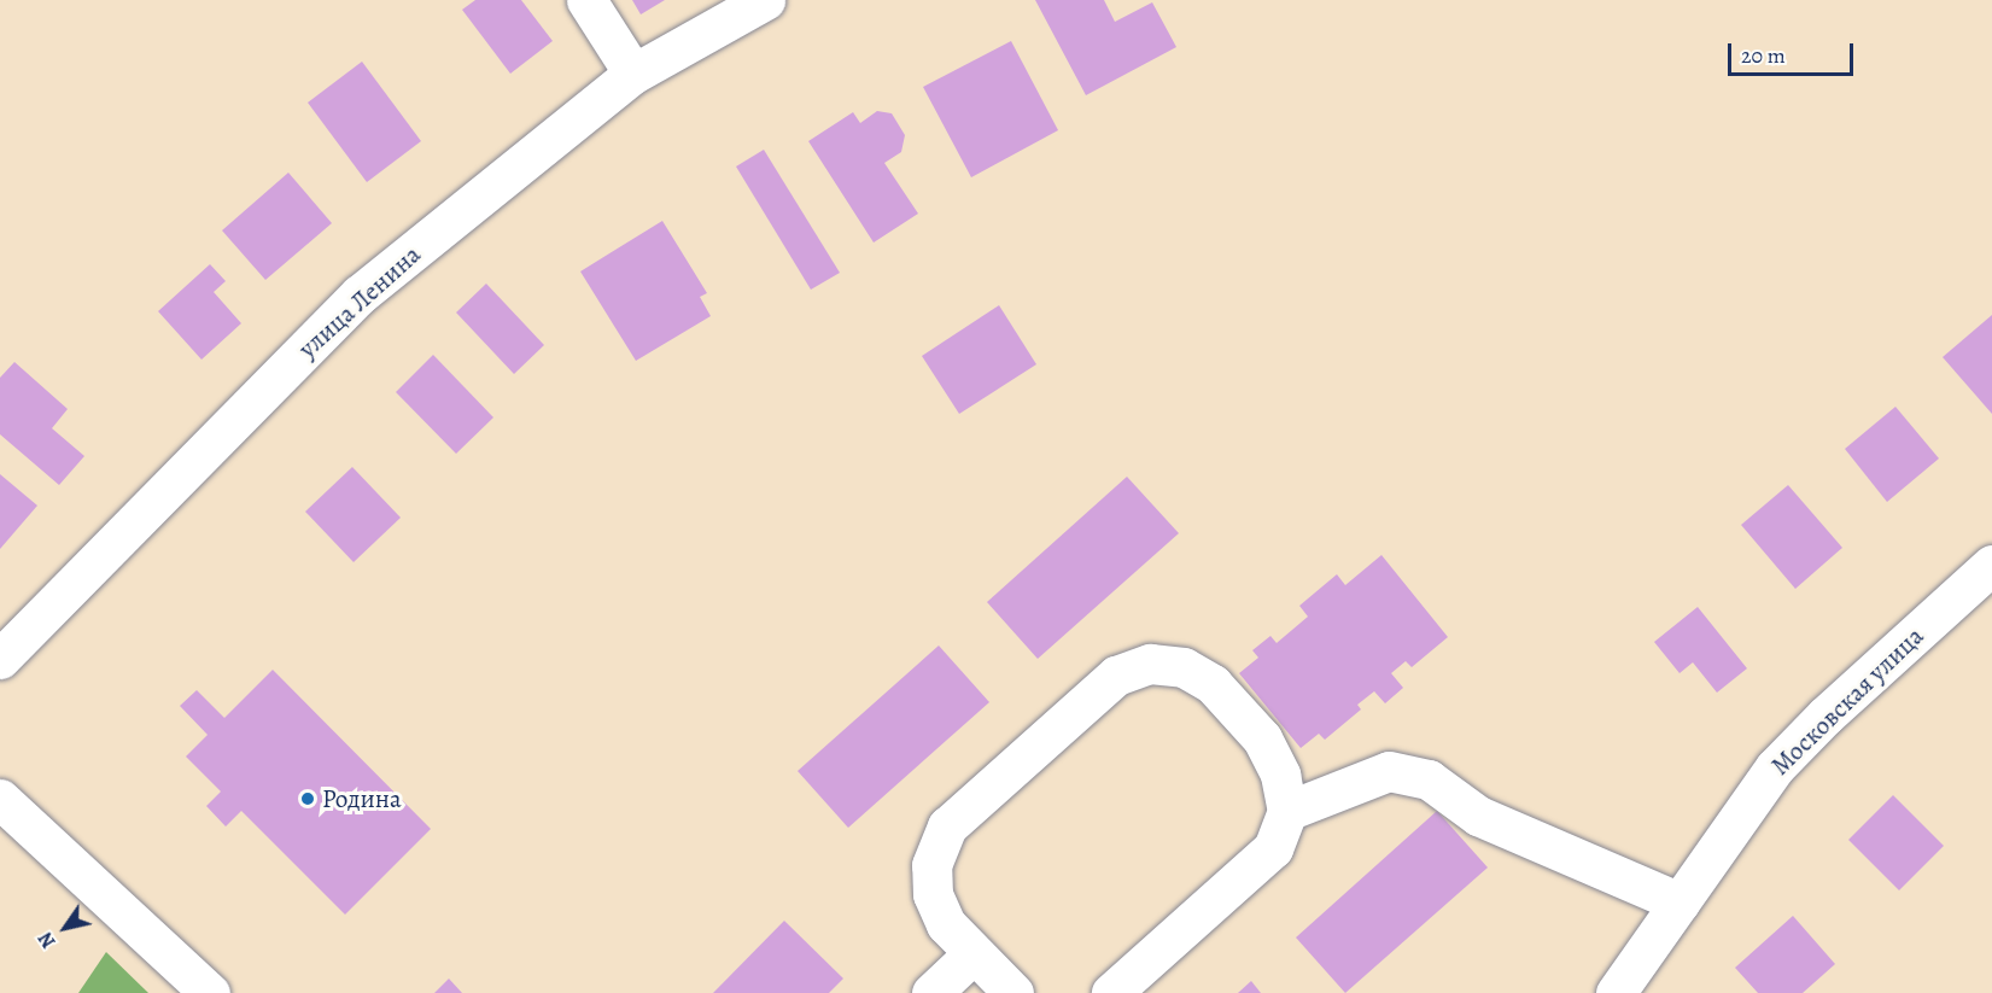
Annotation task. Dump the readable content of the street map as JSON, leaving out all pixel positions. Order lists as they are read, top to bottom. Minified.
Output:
{"streets":{"street":["улица Ленина","Московская улица"]},"places":["Родина"],"scale_bar":"20 m","north":"bottom left"}
